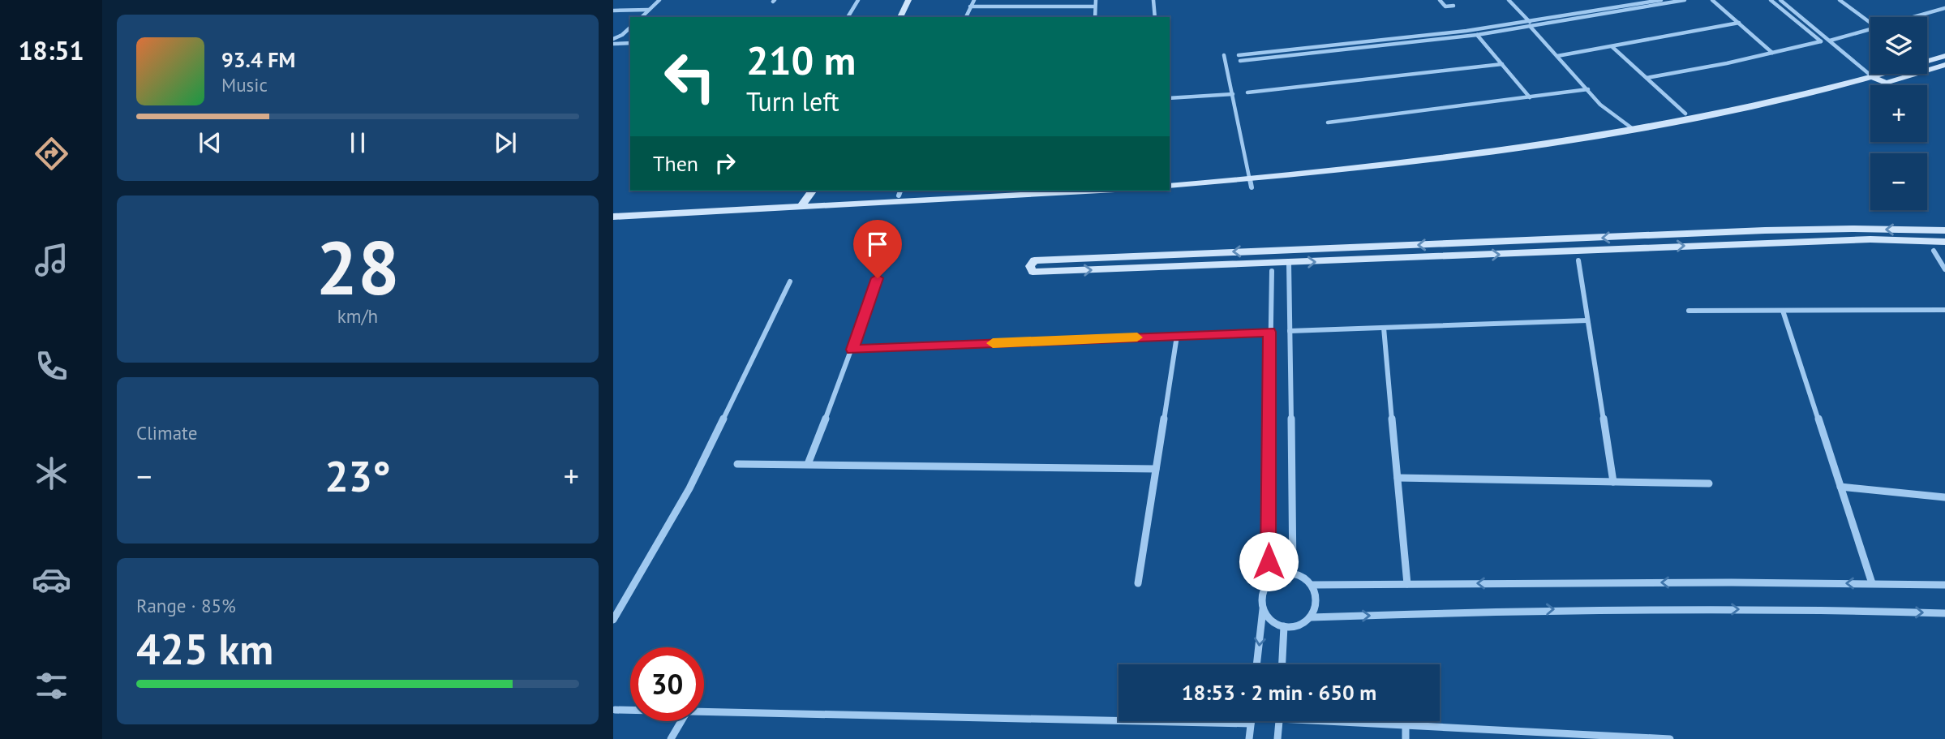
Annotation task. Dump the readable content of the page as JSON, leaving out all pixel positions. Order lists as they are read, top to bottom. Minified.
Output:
{"page":{"tabs":"18:51","map_buttons":["+","−"],"turn":["210 m","Turn left"],"song":["93.4 FM","Music"],"then":"Then","tile":[["28","km/h"],"Climate",["Range · 85%","425 km"]],"heat":["−","23°","+"],"limit":"30","trip":"18:53 · 2 min · 650 m"}}
